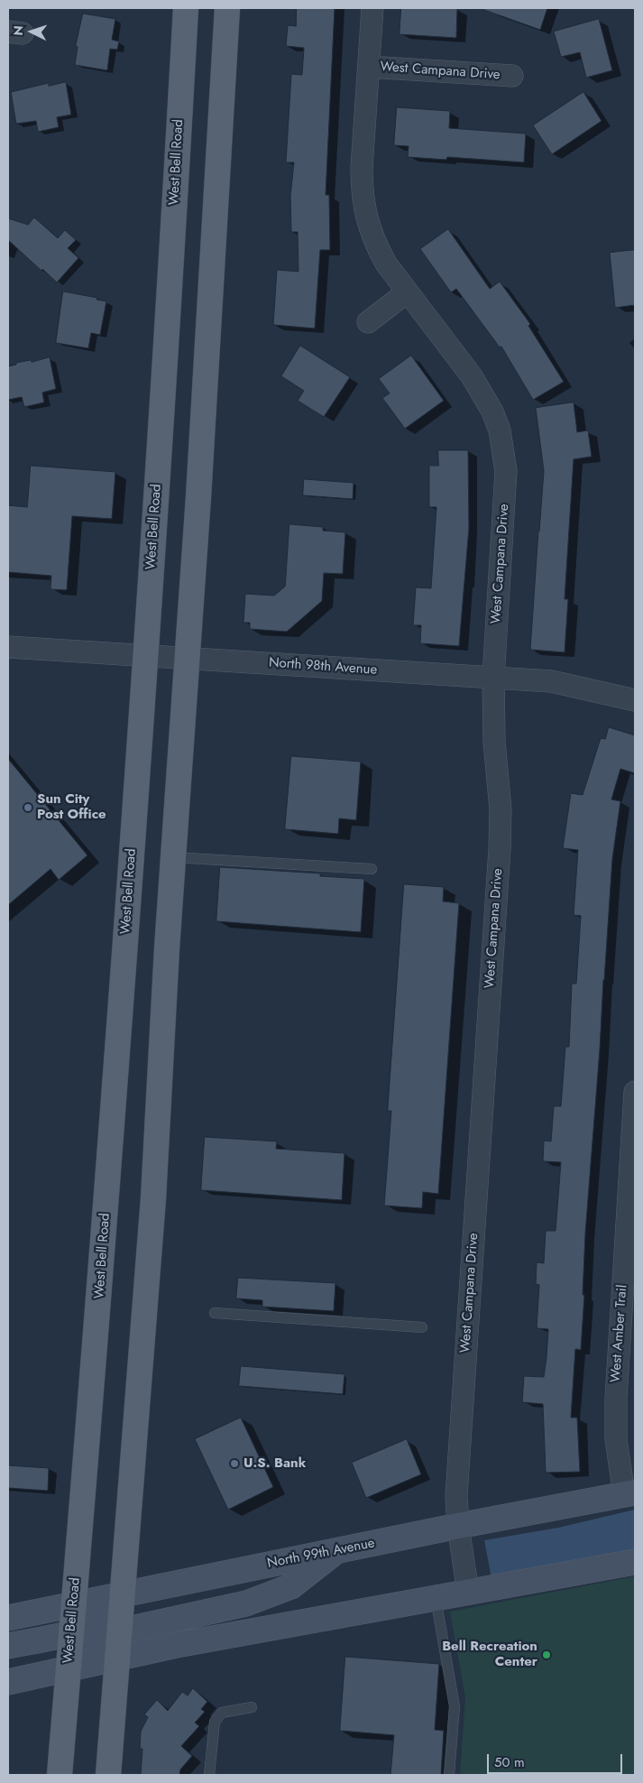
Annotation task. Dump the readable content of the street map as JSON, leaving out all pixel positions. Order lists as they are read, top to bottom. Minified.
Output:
{"streets":{"main road":["West Bell Road","North 99th Avenue"],"street":["West Campana Drive","North 98th Avenue","West Amber Trail"]},"crossings":[["West Campana Drive","North 98th Avenue"],["West Campana Drive","North 99th Avenue"],["West Bell Road","North 98th Avenue"],["West Bell Road","North 99th Avenue"],["West Amber Trail","North 99th Avenue"]],"places":["Sun City Post Office","U.S. Bank","Bell Recreation Center"],"scale_bar":"50 m","north":"left"}
